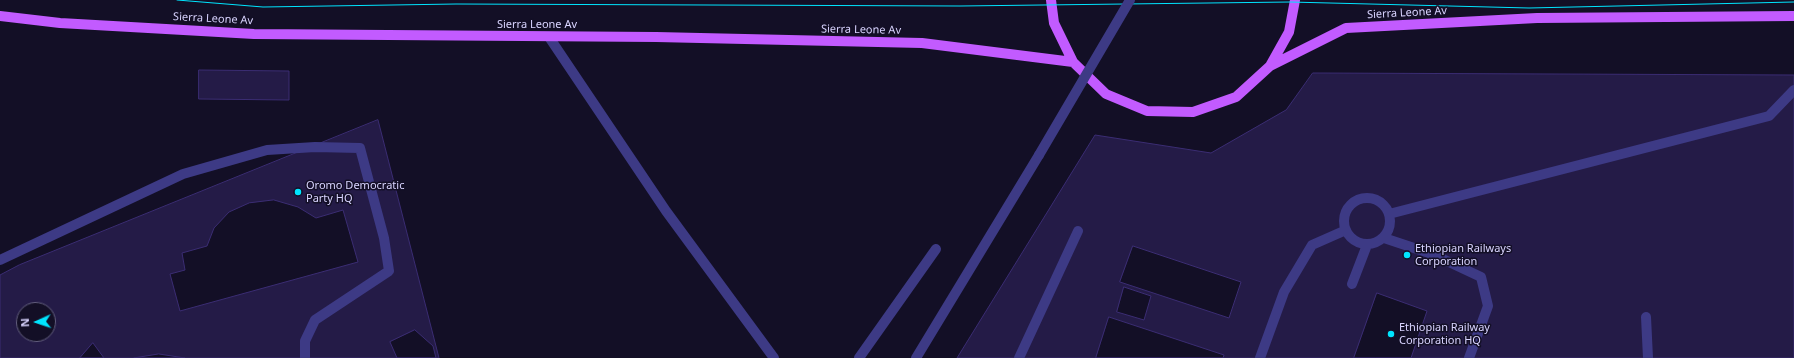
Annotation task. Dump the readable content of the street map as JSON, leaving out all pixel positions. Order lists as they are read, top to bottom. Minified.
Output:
{"streets":{"main road":["Sierra Leone Av"]},"places":["Oromo Democratic Party HQ","Ethiopian Railways Corporation","Ethiopian Railway Corporation HQ"],"north":"left"}
